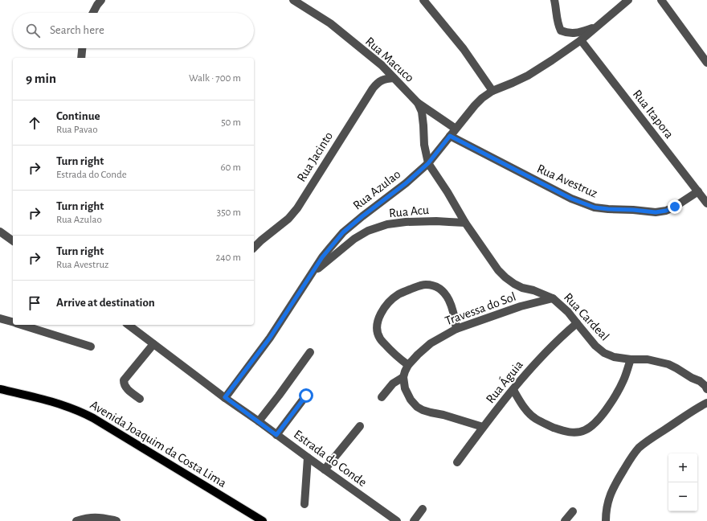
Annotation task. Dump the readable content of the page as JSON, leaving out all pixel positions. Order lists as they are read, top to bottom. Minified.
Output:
{"streets":{"main road":["Avenida Joaquim da Costa Lima"],"street":["Rua Macuco","Rua Itapora","Rua Jacinto","Rua Avestruz","Rua Azulao","Rua Acu","Travessa do Sol","Rua Cardeal","Rua Águia","Estrada do Conde"]},"crossings":[["Rua Macuco","Rua Jacinto"],["Rua Macuco","Rua Azulao"],["Rua Macuco","Rua Cardeal"],["Rua Itapora","Rua Avestruz"],["Rua Itapora","Rua Azulao"],["Rua Avestruz","Rua Azulao"],["Rua Azulao","Rua Acu"],["Rua Azulao","Rua Cardeal"],["Rua Azulao","Estrada do Conde"],["Rua Acu","Rua Cardeal"],["Travessa do Sol","Rua Cardeal"],["Rua Cardeal","Rua Águia"]],"page":{"search":"Search here","heading":["9 min","Walk · 700 m"],"list":[["Continue","Rua Pavao","50 m"],["Turn right","Estrada do Conde","60 m"],["Turn right","Rua Azulao","350 m"],["Turn right","Rua Avestruz","240 m"],"Arrive at destination"],"map_buttons":["+","−"]}}
